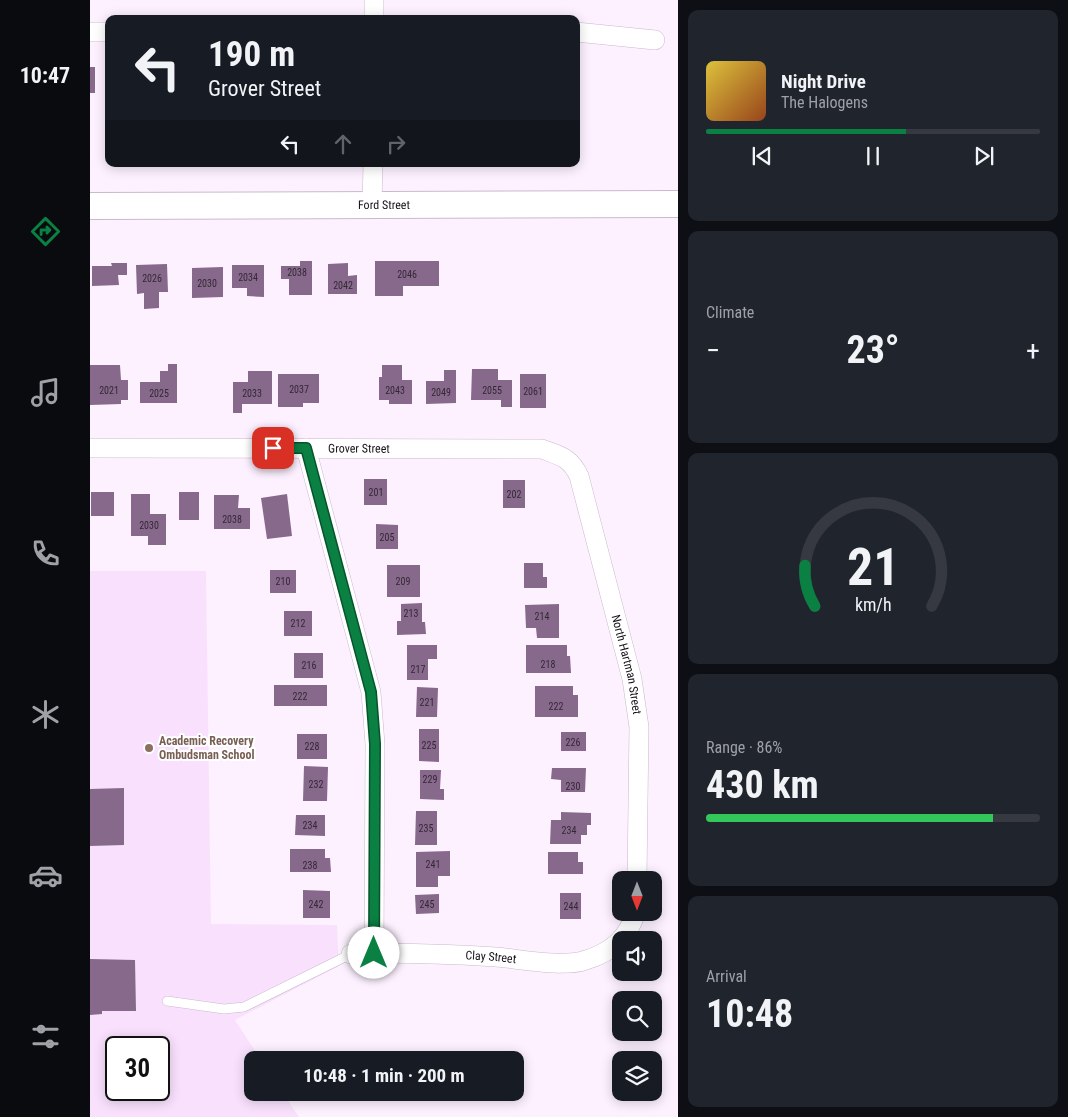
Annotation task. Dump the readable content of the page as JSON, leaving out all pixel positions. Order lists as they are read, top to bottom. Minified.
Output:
{"streets":{"main road":["Ford Street"],"street":["Grover Street","North Hartman Street","Clay Street"]},"crossings":[["Grover Street","North Hartman Street"]],"places":["Academic Recovery Ombudsman School"],"house_numbers":["2038","2046","2034","2026","2030","2042","2037","2021","2043","2055","2061","2049","2025","2033","201","202","2038","2030","205","210","209","213","214","212","218","216","217","222","221","222","226","225","228","229","232","230","234","235","234","241","238","242","245","244"],"north":"bottom","page":{"tabs":"10:47","turn":["190 m","Grover Street"],"song":["Night Drive","The Halogens"],"tile":["Climate",["Range · 86%","430 km"],["Arrival","10:48"]],"heat":["−","23°","+"],"limit":"30","trip":"10:48 · 1 min · 200 m","gauge":["21","km/h"]}}
